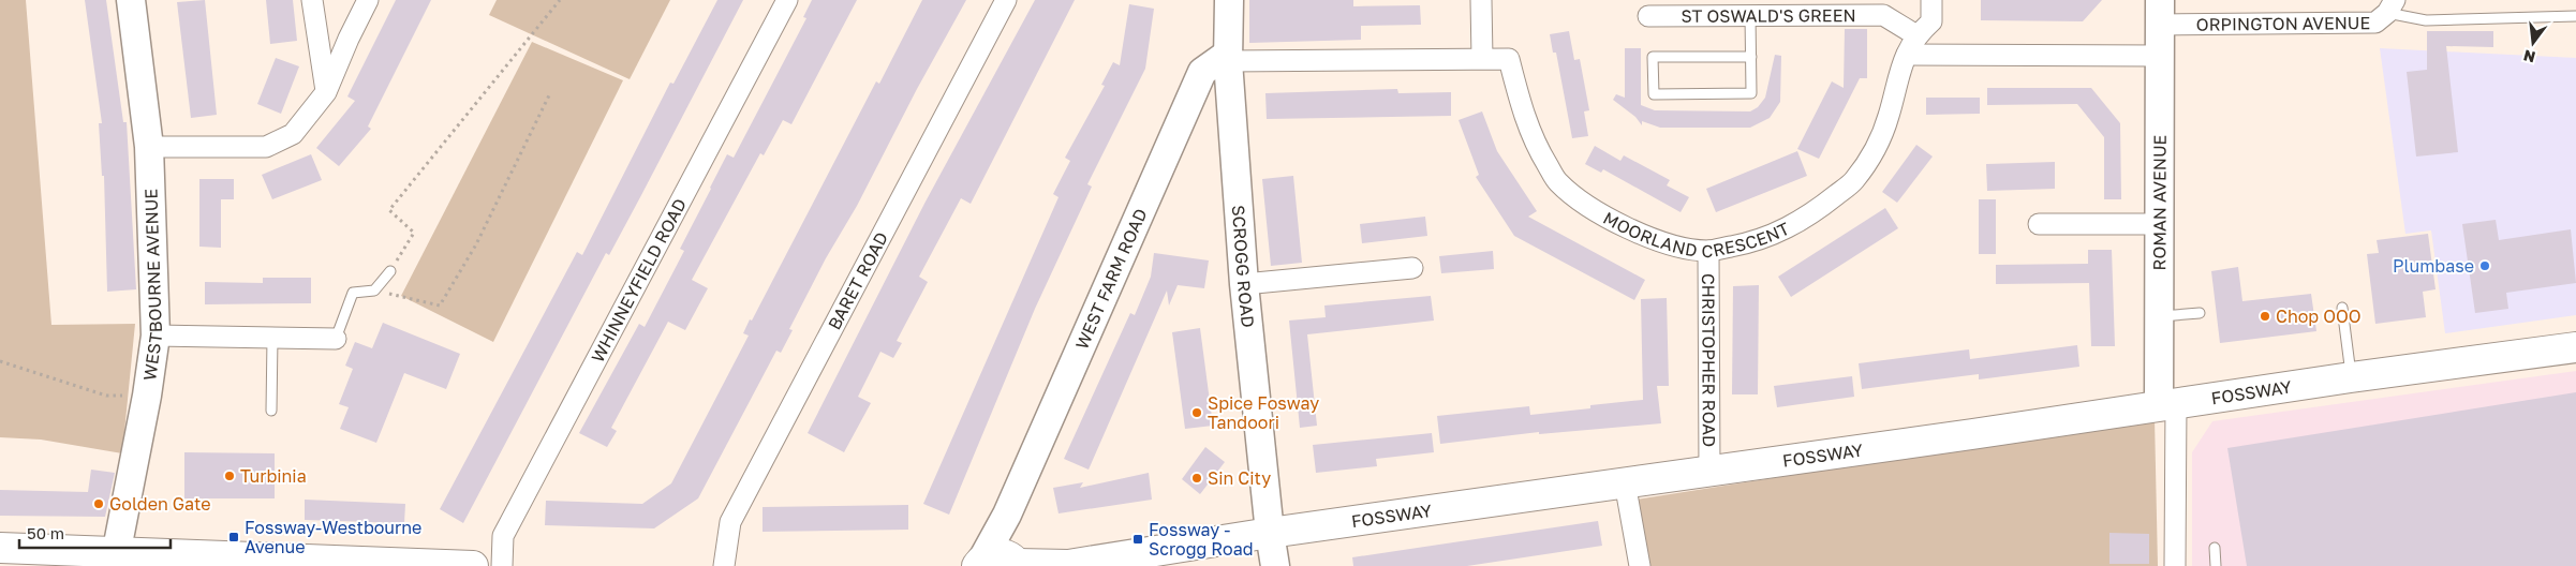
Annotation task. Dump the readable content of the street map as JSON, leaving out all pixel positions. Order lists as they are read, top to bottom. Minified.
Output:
{"streets":{"main road":["FOSSWAY"],"street":["ST OSWALD'S GREEN","ORPINGTON AVENUE","ROMAN AVENUE","MOORLAND CRESCENT","SCROGG ROAD","WEST FARM ROAD","WHINNEYFIELD ROAD","BARET ROAD","WESTBOURNE AVENUE","CHRISTOPHER ROAD"]},"crossings":[["ST OSWALD'S GREEN","MOORLAND CRESCENT"],["ORPINGTON AVENUE","ROMAN AVENUE"],["ROMAN AVENUE","FOSSWAY"],["MOORLAND CRESCENT","SCROGG ROAD"],["MOORLAND CRESCENT","WEST FARM ROAD"],["MOORLAND CRESCENT","CHRISTOPHER ROAD"],["SCROGG ROAD","WEST FARM ROAD"],["SCROGG ROAD","FOSSWAY"],["WEST FARM ROAD","FOSSWAY"],["CHRISTOPHER ROAD","FOSSWAY"]],"places":{"other":["Plumbase","Chop OOO","Spice Fosway Tandoori","Turbinia","Sin City","Golden Gate"],"transit":["Fossway-Westbourne Avenue","Fossway - Scrogg Road"]},"scale_bar":"50 m","north":"bottom"}
